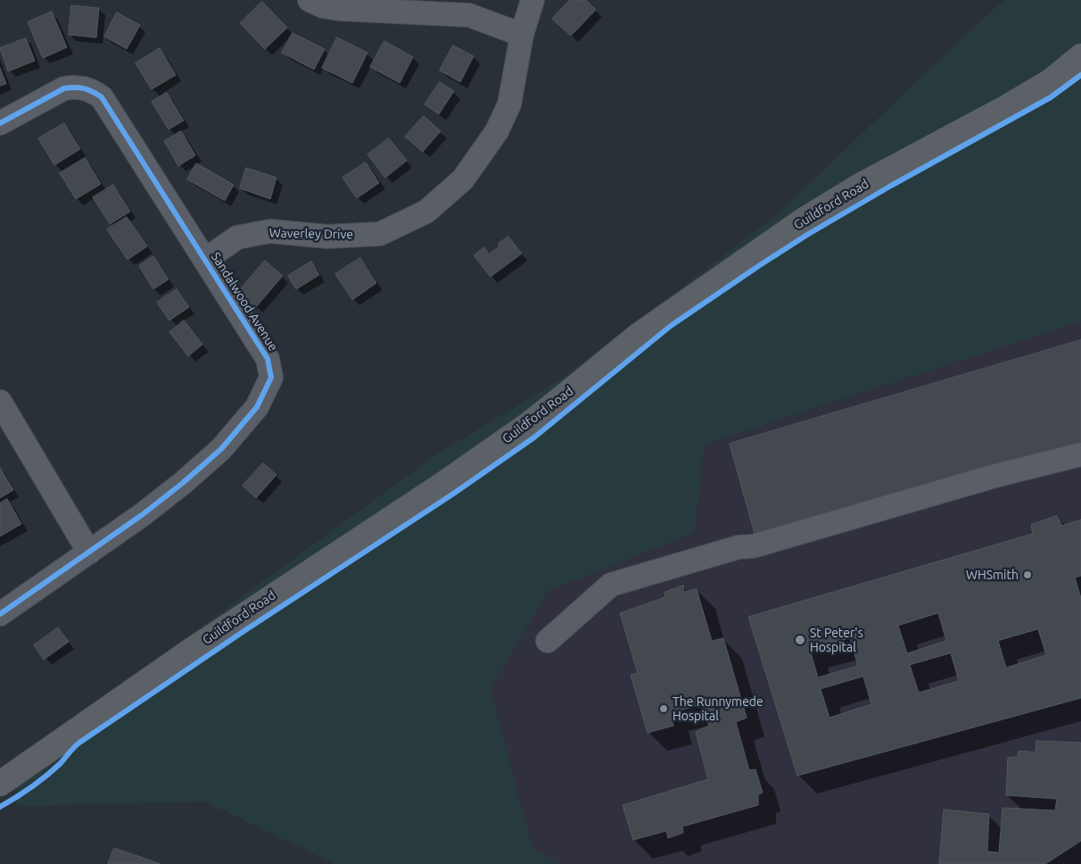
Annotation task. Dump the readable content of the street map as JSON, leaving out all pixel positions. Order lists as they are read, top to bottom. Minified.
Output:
{"streets":{"main road":["Guildford Road"],"street":["Waverley Drive","Sandalwood Avenue"]},"crossings":[["Waverley Drive","Sandalwood Avenue"]],"places":["WHSmith","St Peter's Hospital","The Runnymede Hospital"]}
